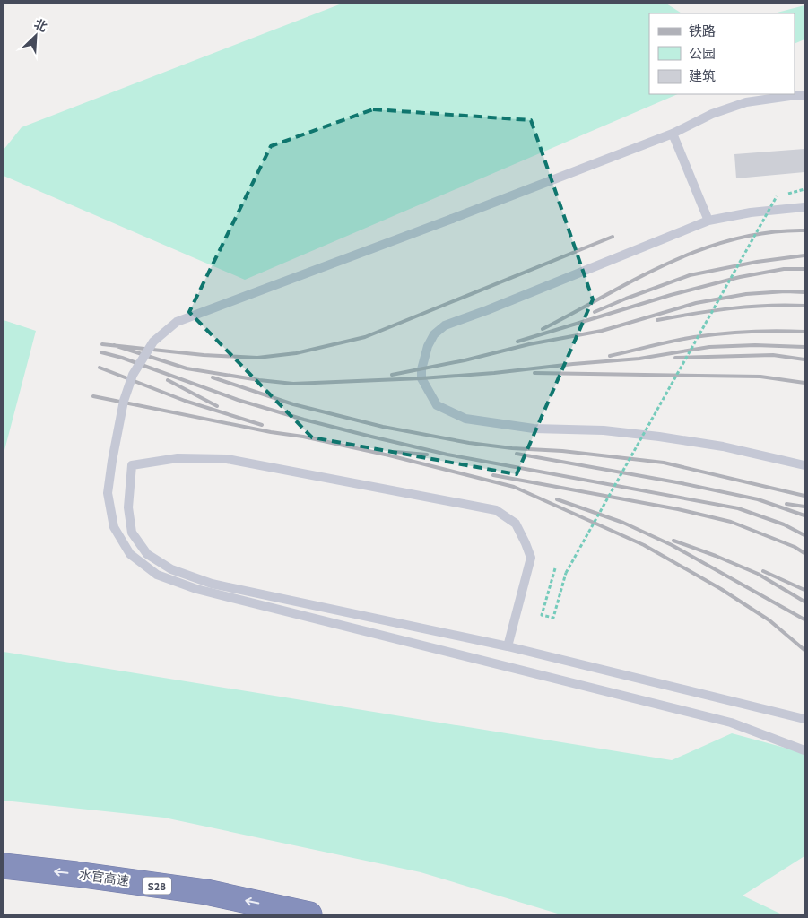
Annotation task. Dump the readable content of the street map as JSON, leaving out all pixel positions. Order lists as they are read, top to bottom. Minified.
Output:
{"streets":{"highway":["水官高速","S28"]},"one_way":["水官高速"],"legend":["铁路","公园","建筑"],"north":"top right"}
